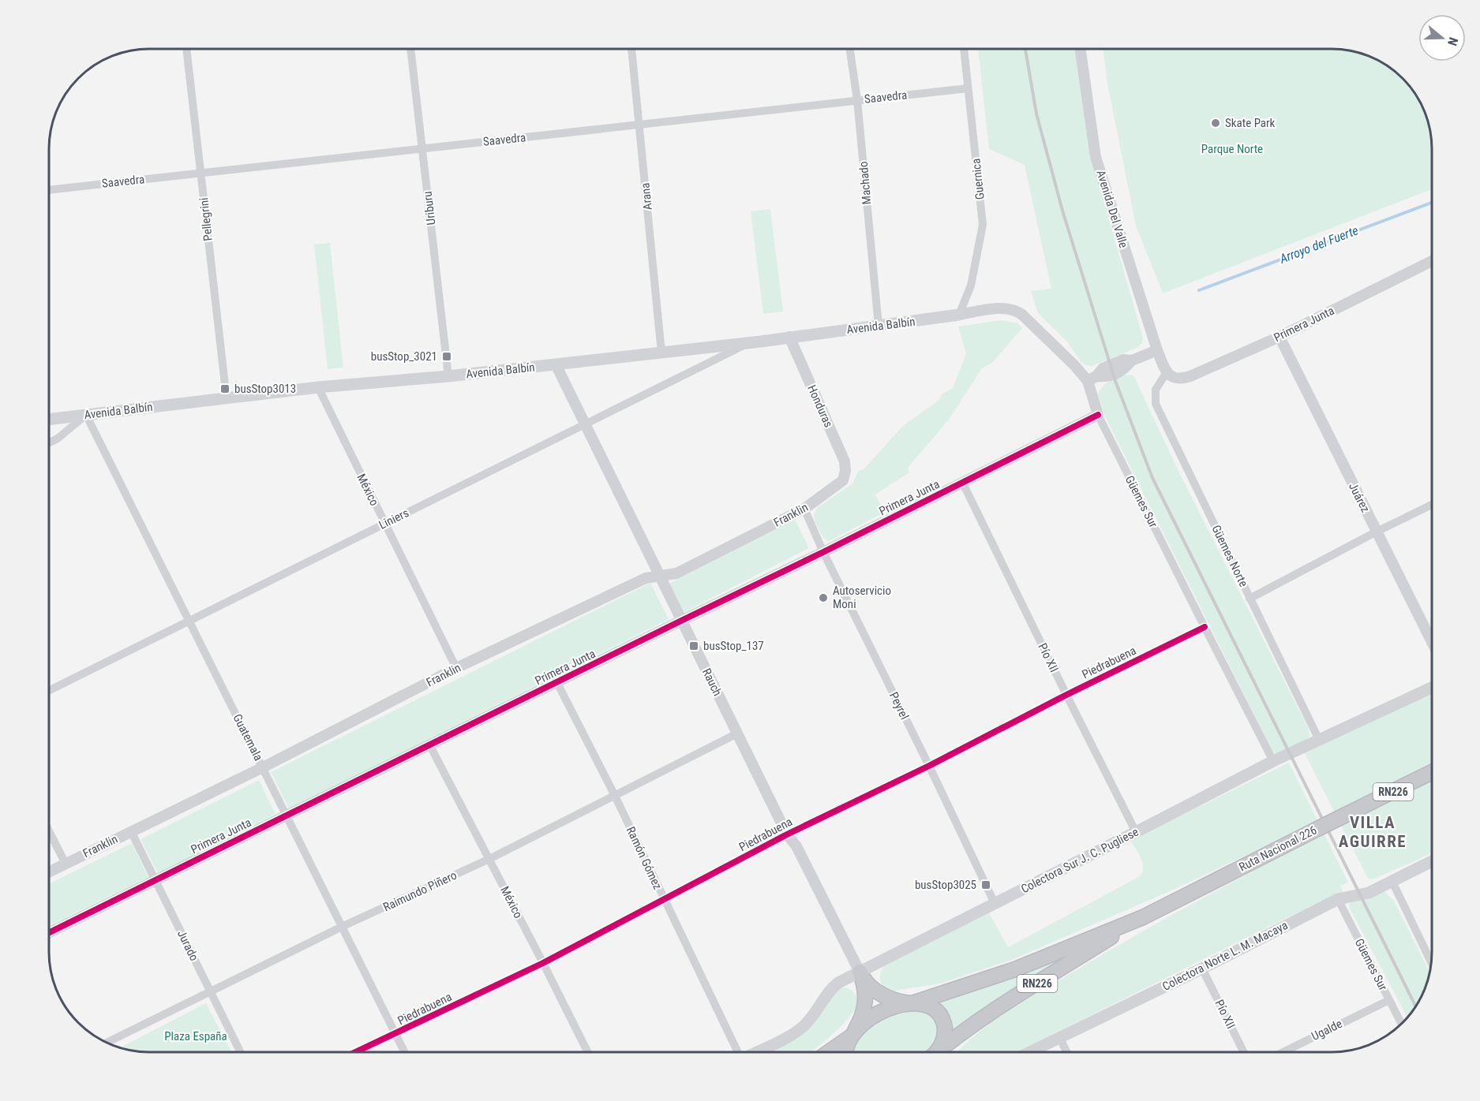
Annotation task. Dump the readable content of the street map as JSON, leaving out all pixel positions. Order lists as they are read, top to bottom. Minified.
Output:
{"streets":{"highway":["RN226","Ruta Nacional 226"],"main road":["Avenida Balbín","Colectora Sur J. C. Pugliese","Colectora Norte L. M. Macaya"],"street":["Saavedra","Guernica","Machado","Arana","Uriburu","Avenida Del Valle","Pellegrini","Primera Junta","Honduras","México","Juárez","Güemes Sur","Franklin","Liniers","Güemes Norte","Pío XII","Piedrabuena","Rauch","Peyrel","Guatemala","Ramón Gómez","Raimundo Piñero","Jurado","Ugalde"]},"crossings":[["Saavedra","Guernica"],["Saavedra","Machado"],["Saavedra","Arana"],["Saavedra","Uriburu"],["Saavedra","Pellegrini"],["Guernica","Avenida Balbín"],["Guernica","Güemes Sur"],["Machado","Avenida Balbín"],["Arana","Avenida Balbín"],["Uriburu","Avenida Balbín"],["Avenida Del Valle","Primera Junta"],["Avenida Del Valle","Güemes Norte"],["Pellegrini","Avenida Balbín"],["Primera Junta","México"],["Primera Junta","Juárez"],["Primera Junta","Güemes Sur"],["Primera Junta","Güemes Norte"],["Primera Junta","Pío XII"],["Primera Junta","Rauch"],["Primera Junta","Peyrel"],["Primera Junta","Guatemala"],["Primera Junta","Ramón Gómez"],["Primera Junta","Jurado"],["Avenida Balbín","Honduras"],["Avenida Balbín","México"],["Avenida Balbín","Güemes Sur"],["Avenida Balbín","Liniers"],["Avenida Balbín","Rauch"],["Avenida Balbín","Guatemala"],["Honduras","Franklin"],["México","Franklin"],["México","Liniers"],["México","Piedrabuena"],["México","Raimundo Piñero"],["Güemes Sur","Piedrabuena"],["Güemes Sur","Colectora Sur J. C. Pugliese"],["Güemes Sur","Colectora Norte L. M. Macaya"],["Güemes Sur","Ugalde"],["Franklin","Rauch"],["Franklin","Peyrel"],["Franklin","Guatemala"],["Franklin","Jurado"],["Liniers","Rauch"],["Liniers","Guatemala"],["Güemes Norte","Colectora Sur J. C. Pugliese"],["Pío XII","Piedrabuena"],["Pío XII","Colectora Sur J. C. Pugliese"],["Pío XII","Colectora Norte L. M. Macaya"],["Piedrabuena","Rauch"],["Piedrabuena","Peyrel"],["Piedrabuena","Guatemala"],["Piedrabuena","Ramón Gómez"],["Rauch","Colectora Sur J. C. Pugliese"],["Rauch","Raimundo Piñero"],["Peyrel","Colectora Sur J. C. Pugliese"],["Guatemala","Raimundo Piñero"],["Ramón Gómez","Raimundo Piñero"],["Raimundo Piñero","Jurado"]],"districts":["VILLA AGUIRRE"],"water":["Arroyo del Fuerte"],"parks":["Parque Norte","Plaza España"],"places":{"other":["Skate Park","Autoservicio Moni"],"transit":["busStop_3021","busStop3013","busStop_137","busStop3025"]},"north":"right"}
